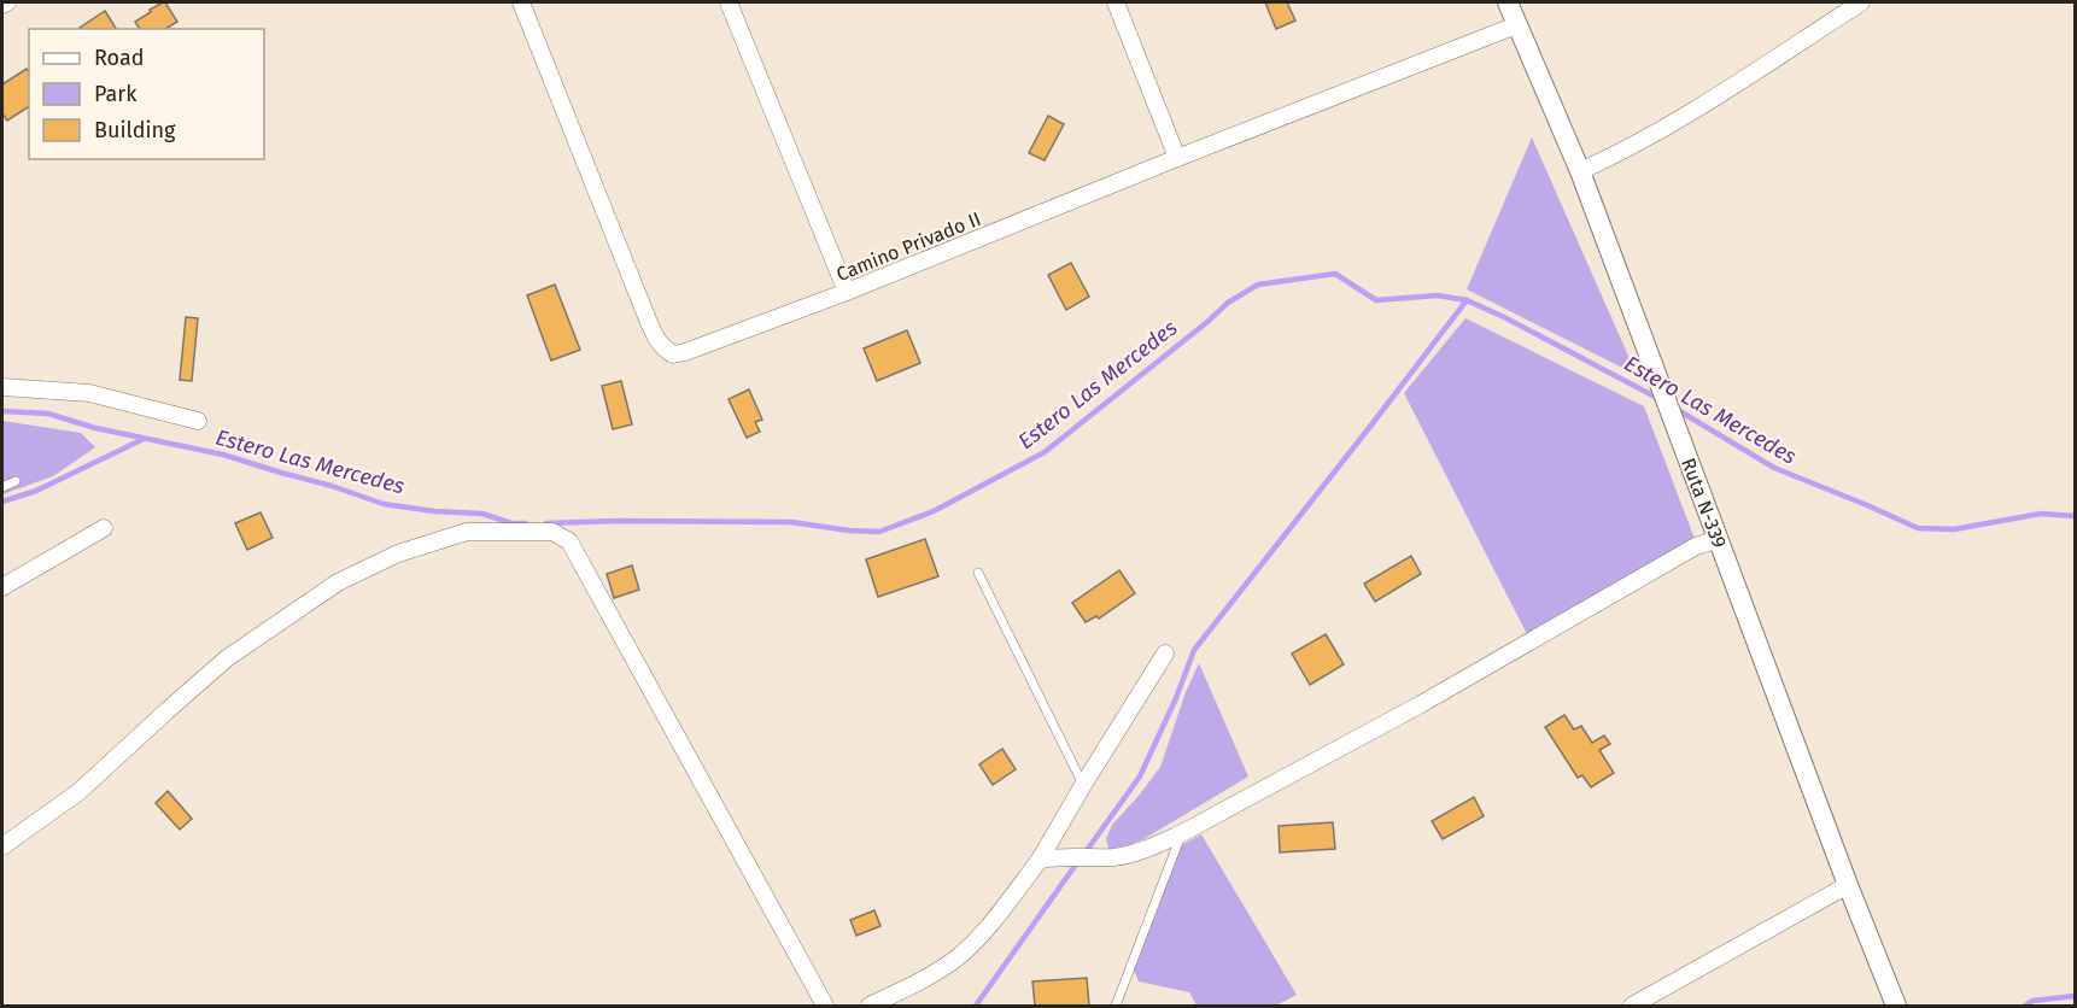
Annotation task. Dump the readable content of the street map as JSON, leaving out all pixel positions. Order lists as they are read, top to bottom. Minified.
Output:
{"streets":{"street":["Camino Privado II","Ruta N-339"]},"crossings":[["Camino Privado II","Ruta N-339"]],"water":["Estero Las Mercedes"],"legend":["Road","Park","Building"]}
